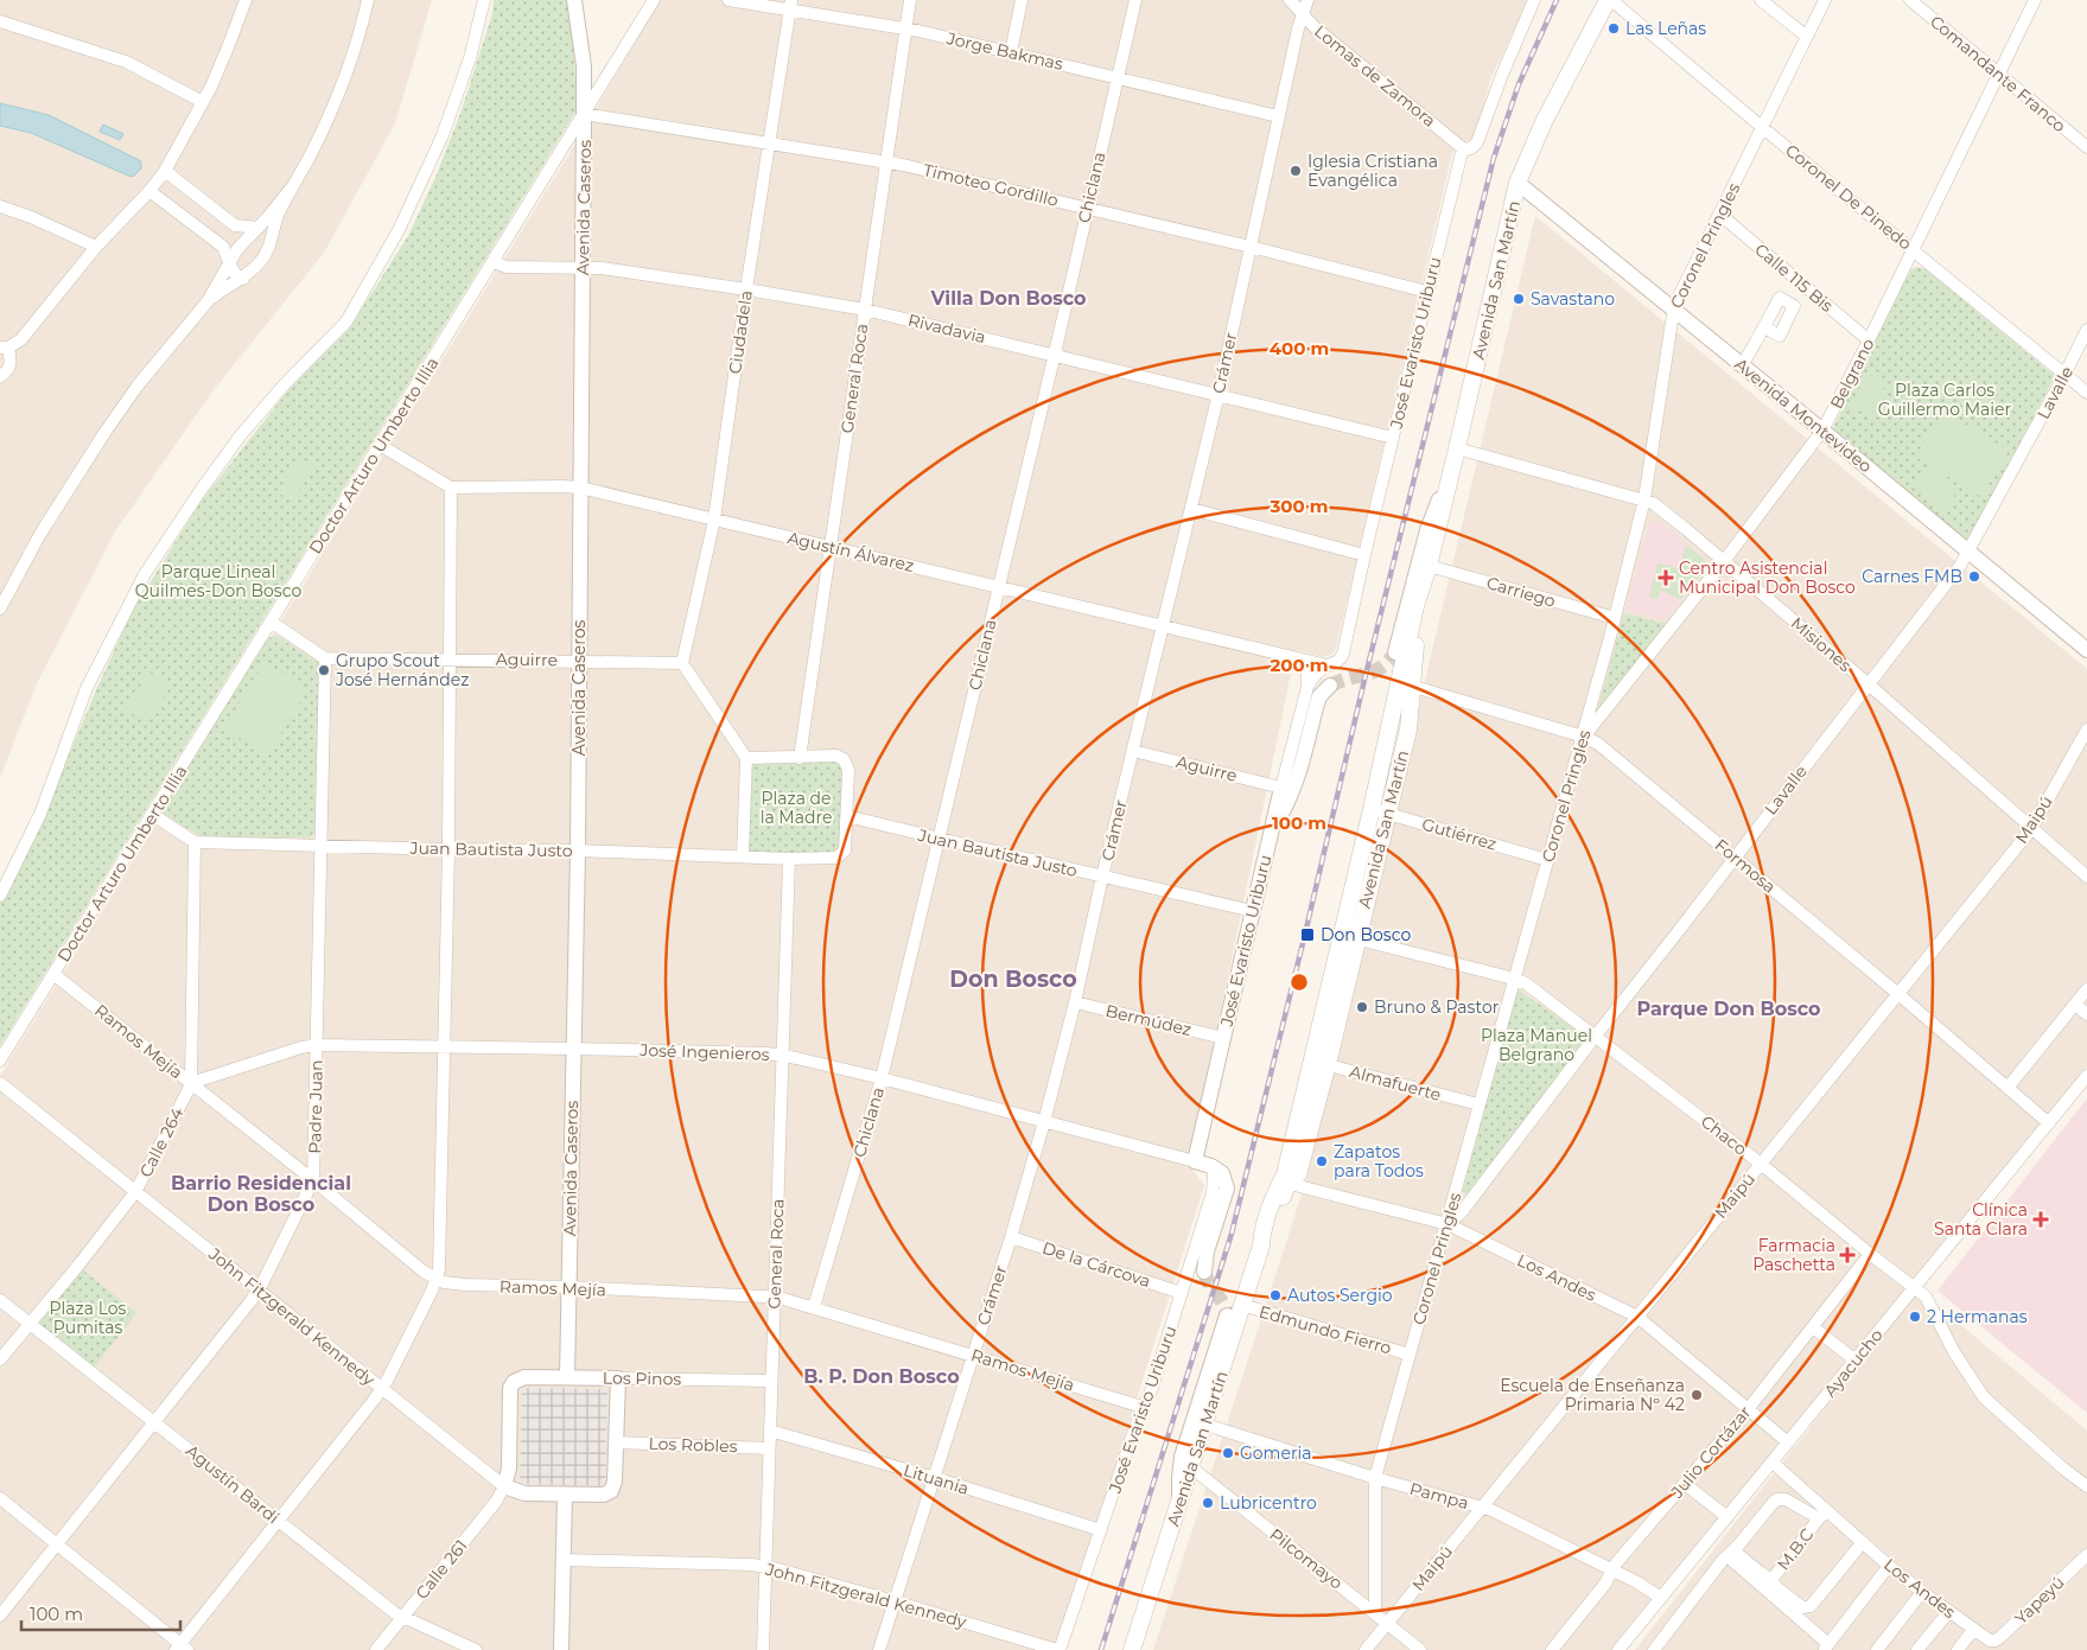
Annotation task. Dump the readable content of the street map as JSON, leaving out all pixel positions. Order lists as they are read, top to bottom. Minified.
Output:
{"streets":{"main road":["Avenida San Martín"],"street":["Jorge Bakmas","Comandante Franco","Lomas de Zamora","Timoteo Gordillo","Chiclana","Coronel De Pinedo","Avenida Caseros","Coronel Pringles","Calle 115 Bis","Rivadavia","Ciudadela","José Evaristo Uriburu","Crámer","Belgrano","General Roca","Lavalle","Avenida Montevideo","Doctor Arturo Umberto Illia","Agustín Álvarez","Carriego","Misiones","Aguirre","Maipú","Gutiérrez","Juan Bautista Justo","Formosa","Bermúdez","Ramos Mejía","José Ingenieros","Almafuerte","Padre Juan","Chaco","Calle 264","De la Cárcova","Los Andes","John Fitzgerald Kennedy","Edmundo Fierro","Ayacucho","Los Pinos","Los Robles","Julio Cortázar","Lituania","Agustín Bardi","Pampa","M.B.C","Pilcomayo","Calle 261","Yapeyú"]},"crossings":[["Jorge Bakmas","Chiclana"],["Jorge Bakmas","Ciudadela"],["Jorge Bakmas","Crámer"],["Jorge Bakmas","General Roca"],["Comandante Franco","Belgrano"],["Lomas de Zamora","José Evaristo Uriburu"],["Lomas de Zamora","Crámer"],["Timoteo Gordillo","Chiclana"],["Timoteo Gordillo","Avenida Caseros"],["Timoteo Gordillo","Ciudadela"],["Timoteo Gordillo","José Evaristo Uriburu"],["Timoteo Gordillo","Crámer"],["Timoteo Gordillo","General Roca"],["Timoteo Gordillo","Doctor Arturo Umberto Illia"],["Chiclana","Rivadavia"],["Chiclana","Agustín Álvarez"],["Chiclana","Juan Bautista Justo"],["Chiclana","Ramos Mejía"],["Chiclana","José Ingenieros"],["Coronel De Pinedo","Coronel Pringles"],["Coronel De Pinedo","Avenida San Martín"],["Coronel De Pinedo","Belgrano"],["Coronel De Pinedo","Lavalle"],["Avenida Caseros","Rivadavia"],["Avenida Caseros","Doctor Arturo Umberto Illia"],["Avenida Caseros","Agustín Álvarez"],["Avenida Caseros","Aguirre"],["Avenida Caseros","Juan Bautista Justo"],["Avenida Caseros","Ramos Mejía"],["Avenida Caseros","José Ingenieros"],["Avenida Caseros","Los Pinos"],["Coronel Pringles","Calle 115 Bis"],["Coronel Pringles","Belgrano"],["Coronel Pringles","Lavalle"],["Coronel Pringles","Avenida Montevideo"],["Coronel Pringles","Carriego"],["Coronel Pringles","Misiones"],["Coronel Pringles","Gutiérrez"],["Coronel Pringles","Formosa"],["Coronel Pringles","Almafuerte"],["Coronel Pringles","Chaco"],["Coronel Pringles","Los Andes"],["Coronel Pringles","Edmundo Fierro"],["Coronel Pringles","Pampa"],["Coronel Pringles","Pilcomayo"],["Calle 115 Bis","Belgrano"],["Avenida San Martín","Avenida Montevideo"],["Avenida San Martín","Carriego"],["Avenida San Martín","Misiones"],["Avenida San Martín","Gutiérrez"],["Avenida San Martín","Formosa"],["Avenida San Martín","Almafuerte"],["Avenida San Martín","Chaco"],["Avenida San Martín","Los Andes"],["Avenida San Martín","Edmundo Fierro"],["Avenida San Martín","Pampa"],["Avenida San Martín","Pilcomayo"],["Rivadavia","Ciudadela"],["Rivadavia","José Evaristo Uriburu"],["Rivadavia","Crámer"],["Rivadavia","General Roca"],["Rivadavia","Doctor Arturo Umberto Illia"],["Ciudadela","Agustín Álvarez"],["Ciudadela","Aguirre"],["José Evaristo Uriburu","Agustín Álvarez"],["José Evaristo Uriburu","Aguirre"],["José Evaristo Uriburu","Juan Bautista Justo"],["José Evaristo Uriburu","Bermúdez"],["José Evaristo Uriburu","Ramos Mejía"],["José Evaristo Uriburu","José Ingenieros"],["José Evaristo Uriburu","De la Cárcova"],["José Evaristo Uriburu","John Fitzgerald Kennedy"],["José Evaristo Uriburu","Lituania"],["Crámer","Agustín Álvarez"],["Crámer","Aguirre"],["Crámer","Juan Bautista Justo"],["Crámer","Bermúdez"],["Crámer","Ramos Mejía"],["Crámer","José Ingenieros"],["Crámer","De la Cárcova"],["Crámer","John Fitzgerald Kennedy"],["Crámer","Lituania"],["Belgrano","Avenida Montevideo"],["Belgrano","Misiones"],["Belgrano","Formosa"],["General Roca","Agustín Álvarez"],["General Roca","Juan Bautista Justo"],["General Roca","Ramos Mejía"],["General Roca","José Ingenieros"],["General Roca","John Fitzgerald Kennedy"],["General Roca","Los Pinos"],["General Roca","Los Robles"],["General Roca","Lituania"],["Lavalle","Avenida Montevideo"],["Lavalle","Misiones"],["Lavalle","Formosa"],["Lavalle","Chaco"],["Lavalle","Los Andes"],["Doctor Arturo Umberto Illia","Ramos Mejía"],["Misiones","Maipú"],["Aguirre","Padre Juan"],["Maipú","Formosa"],["Maipú","Chaco"],["Maipú","Los Andes"],["Maipú","Pampa"],["Maipú","Pilcomayo"],["Juan Bautista Justo","Padre Juan"],["Juan Bautista Justo","Calle 264"],["Formosa","Ayacucho"],["Ramos Mejía","José Ingenieros"],["Ramos Mejía","Padre Juan"],["Ramos Mejía","Calle 264"],["José Ingenieros","Padre Juan"],["José Ingenieros","Calle 264"],["Padre Juan","John Fitzgerald Kennedy"],["Padre Juan","Agustín Bardi"],["Chaco","Ayacucho"],["Chaco","Julio Cortázar"],["Calle 264","John Fitzgerald Kennedy"],["Calle 264","Agustín Bardi"],["Los Andes","Ayacucho"],["Los Andes","Julio Cortázar"],["Los Andes","M.B.C"],["Los Andes","Yapeyú"],["John Fitzgerald Kennedy","Los Pinos"],["John Fitzgerald Kennedy","Los Robles"],["John Fitzgerald Kennedy","Calle 261"],["Ayacucho","Pampa"],["Los Pinos","Calle 261"],["Julio Cortázar","Pampa"],["Agustín Bardi","Calle 261"]],"districts":["Villa Don Bosco","Don Bosco","Parque Don Bosco","Barrio Residencial Don Bosco","B. P. Don Bosco"],"parks":["Plaza Carlos Guillermo Maier","Parque Lineal Quilmes-Don Bosco","Plaza de la Madre","Plaza Manuel Belgrano","Plaza Los Pumitas"],"places":{"other":["Las Leñas","Iglesia Cristiana Evangélica","Savastano","Carnes FMB","Grupo Scout José Hernández","Bruno & Pastor","Zapatos para Todos","Autos Sergio","2 Hermanas","Escuela de Enseñanza Primaria Nº 42","Gomeria","Lubricentro"],"health":["Centro Asistencial Municipal Don Bosco","Clínica Santa Clara","Farmacia Paschetta"],"transit":["Don Bosco"]},"scale_bar":"100 m","rings":["400 m","300 m","200 m","100 m"]}
